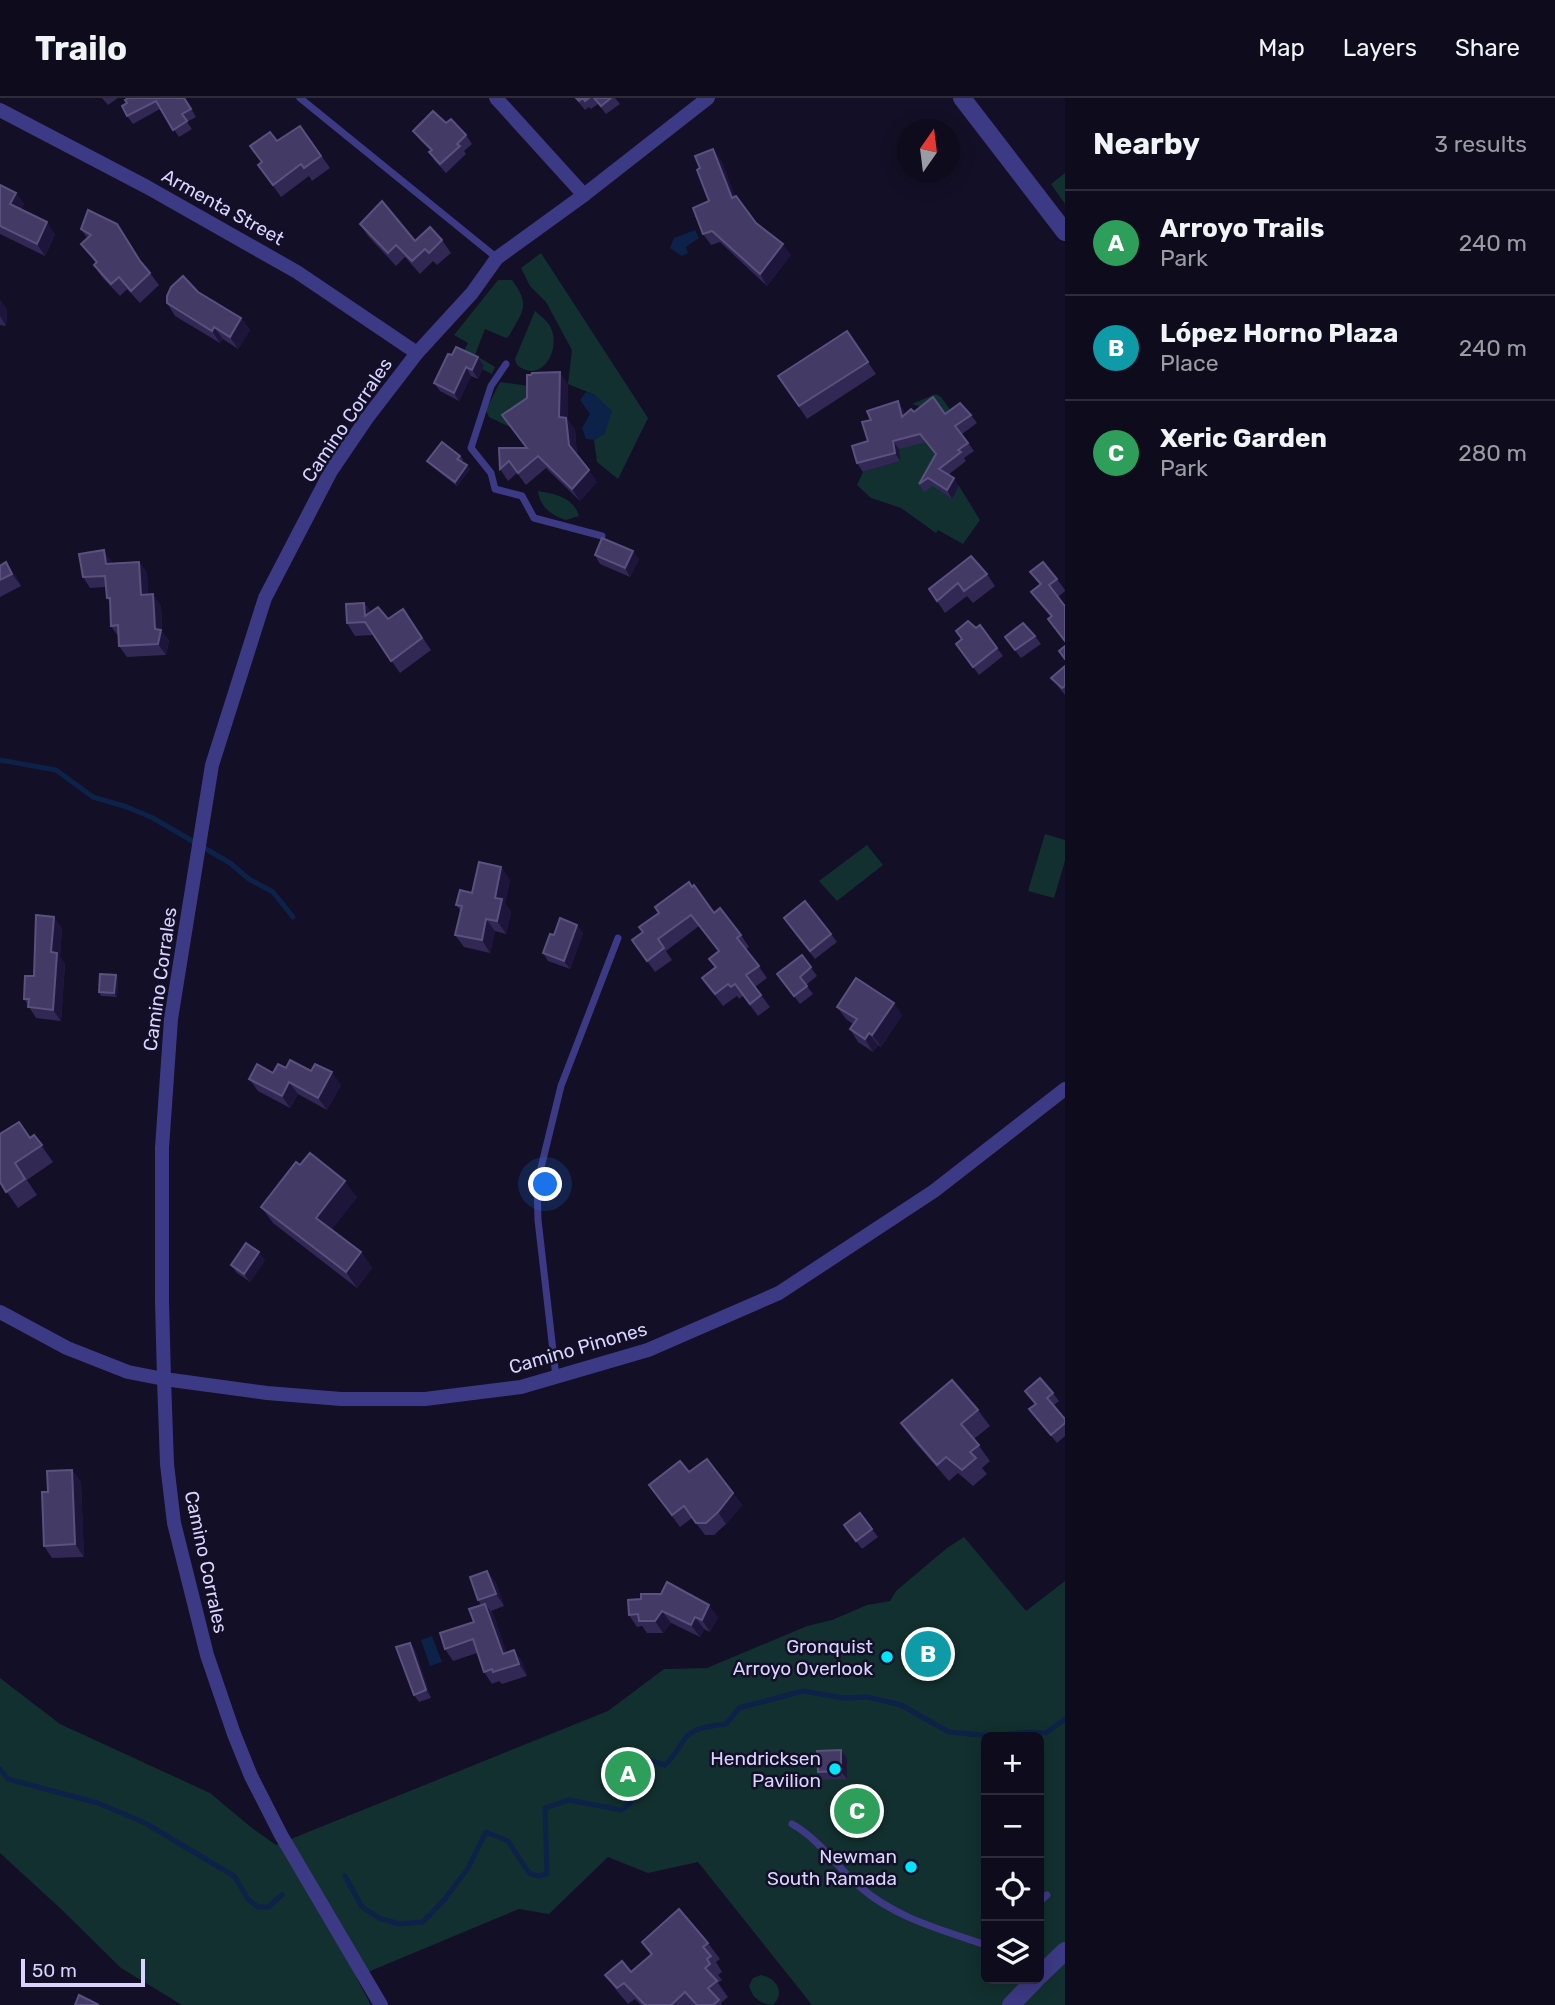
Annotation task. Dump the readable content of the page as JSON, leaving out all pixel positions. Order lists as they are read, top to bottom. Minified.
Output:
{"streets":{"street":["Armenta Street","Camino Corrales","Camino Pinones"]},"crossings":[["Armenta Street","Camino Corrales"],["Camino Corrales","Camino Pinones"]],"places":["Gronquist Arroyo Overlook","Hendricksen Pavilion","Newman South Ramada"],"scale_bar":"50 m","north":"top","page":{"header":"Trailo","nav":["Map","Layers","Share"],"heading":["Nearby","3 results"],"list":[{"mark":"A","name":"Arroyo Trails","note":"Park","value":"240 m"},{"mark":"B","name":"López Horno Plaza","note":"Place","value":"240 m"},{"mark":"C","name":"Xeric Garden","note":"Park","value":"280 m"}],"pins":["B","A","C"],"map_buttons":["+","−"],"scale":"50 m"}}
